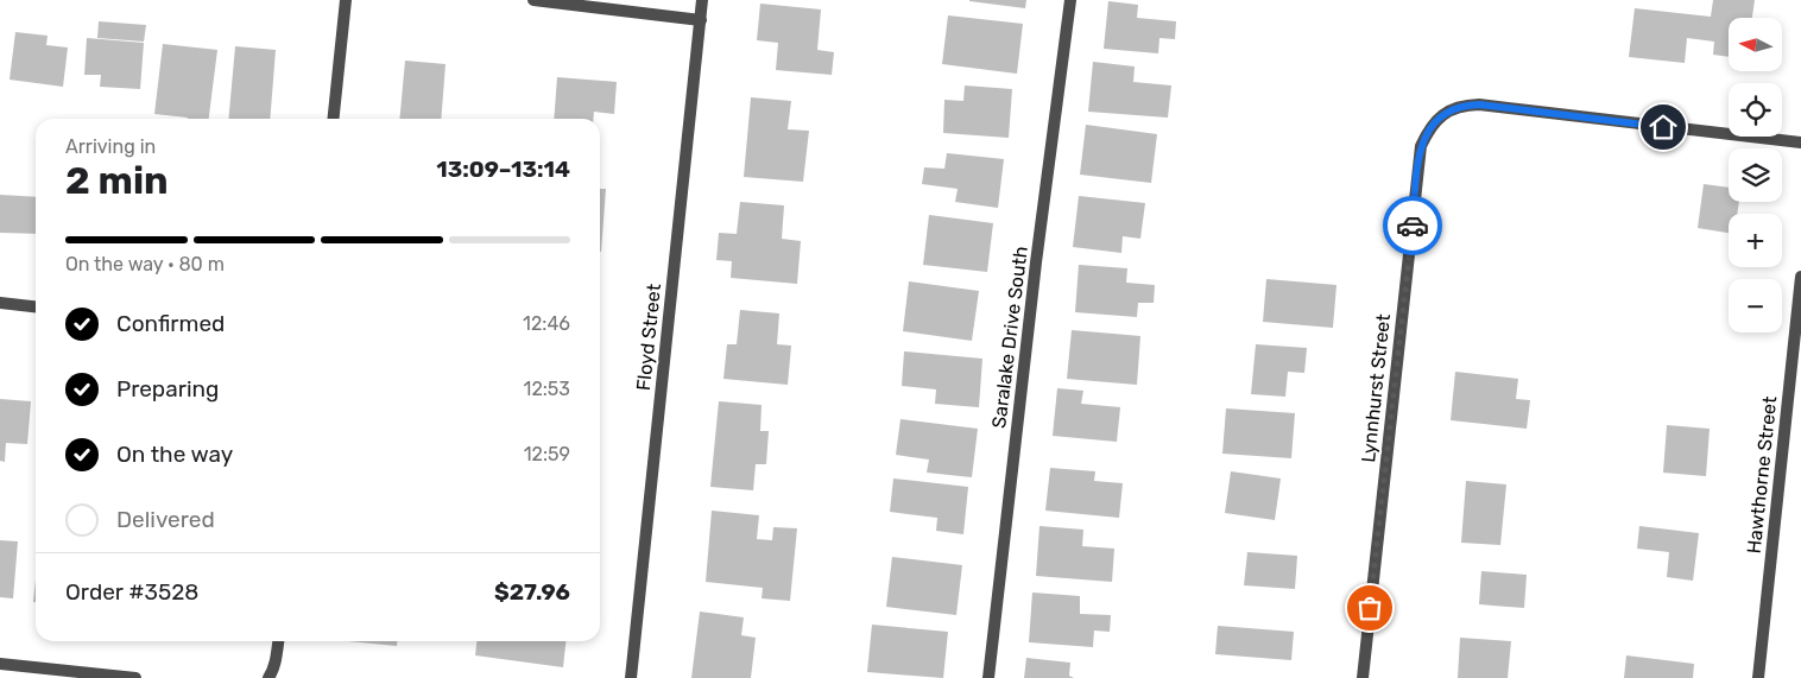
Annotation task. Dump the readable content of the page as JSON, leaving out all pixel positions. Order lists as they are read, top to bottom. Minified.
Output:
{"streets":{"street":["Floyd Street","Saralake Drive South","Lynnhurst Street","Hawthorne Street"]},"north":"left","page":{"map_buttons":["+","−"],"heading":["2 min","Arriving in","13:09–13:14"],"panel":["Order #3528","$27.96"],"bar":"On the way · 80 m","list":[["Confirmed","12:46"],["Preparing","12:53"],["On the way","12:59"],"Delivered"]}}
